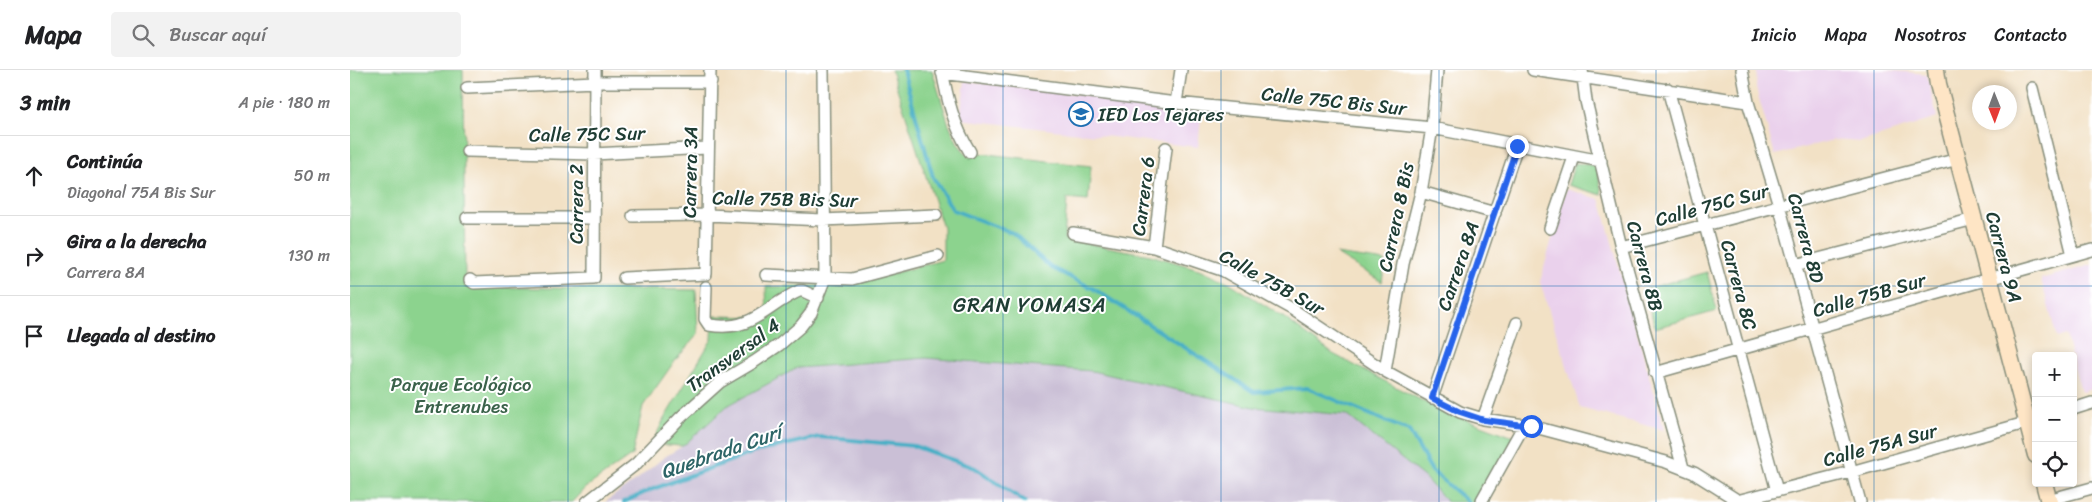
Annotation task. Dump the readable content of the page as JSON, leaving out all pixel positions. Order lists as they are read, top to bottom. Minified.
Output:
{"streets":{"street":["Calle 75C Bis Sur","Calle 75C Sur","Carrera 3A","Carrera 6","Calle 75B Bis Sur","Carrera 2","Carrera 8 Bis","Carrera 8D","Carrera 9A","Carrera 8A","Carrera 8B","Calle 75B Sur","Carrera 8C","Transversal 4","Calle 75A Sur"]},"crossings":[["Calle 75C Bis Sur","Carrera 8 Bis"],["Calle 75C Bis Sur","Carrera 8A"],["Calle 75C Bis Sur","Carrera 8B"],["Calle 75C Sur","Carrera 3A"],["Calle 75C Sur","Carrera 2"],["Calle 75C Sur","Carrera 8D"],["Calle 75C Sur","Carrera 9A"],["Calle 75C Sur","Carrera 8B"],["Calle 75C Sur","Carrera 8C"],["Carrera 3A","Calle 75B Bis Sur"],["Carrera 6","Calle 75B Sur"],["Carrera 8 Bis","Calle 75B Sur"],["Carrera 8D","Calle 75B Sur"],["Carrera 8D","Calle 75A Sur"],["Carrera 9A","Calle 75B Sur"],["Carrera 9A","Calle 75A Sur"],["Carrera 8A","Calle 75B Sur"],["Carrera 8B","Calle 75B Sur"],["Calle 75B Sur","Carrera 8C"],["Calle 75B Sur","Calle 75A Sur"],["Carrera 8C","Calle 75A Sur"]],"districts":["GRAN YOMASA"],"water":["Quebrada Curí"],"parks":["Parque Ecológico Entrenubes"],"places":{"school or university":["IED Los Tejares"]},"north":"bottom","page":{"header":"Mapa","search":"Buscar aquí","nav":["Inicio","Mapa","Nosotros","Contacto"],"heading":["3 min","A pie · 180 m"],"list":[["Continúa","Diagonal 75A Bis Sur","50 m"],["Gira a la derecha","Carrera 8A","130 m"],"Llegada al destino"],"map_buttons":["+","−"]}}
